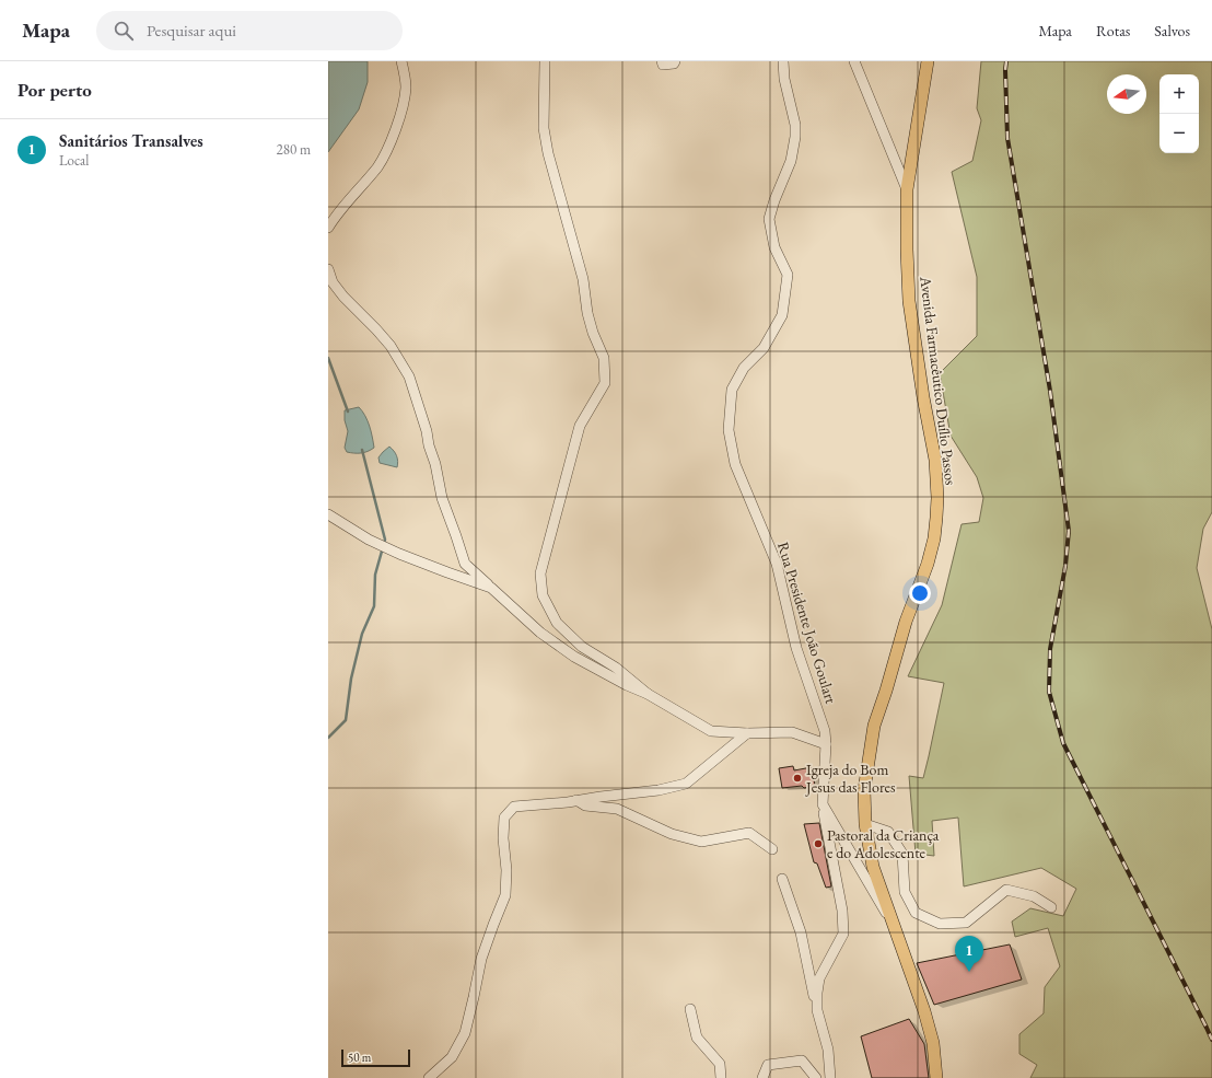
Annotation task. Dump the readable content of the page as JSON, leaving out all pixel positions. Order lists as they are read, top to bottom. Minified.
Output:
{"streets":{"main road":["Avenida Farmacêutico Duílio Passos"],"street":["Rua Presidente João Goulart"]},"places":["Igreja do Bom Jesus das Flores","Pastoral da Criança e do Adolescente"],"scale_bar":"50 m","north":"left","page":{"header":"Mapa","search":"Pesquisar aqui","nav":["Mapa","Rotas","Salvos"],"heading":"Por perto","map_buttons":["+","−"],"list":[{"mark":"1","name":"Sanitários Transalves","note":"Local","value":"280 m"}],"pins":"1","scale":"50 m"}}
